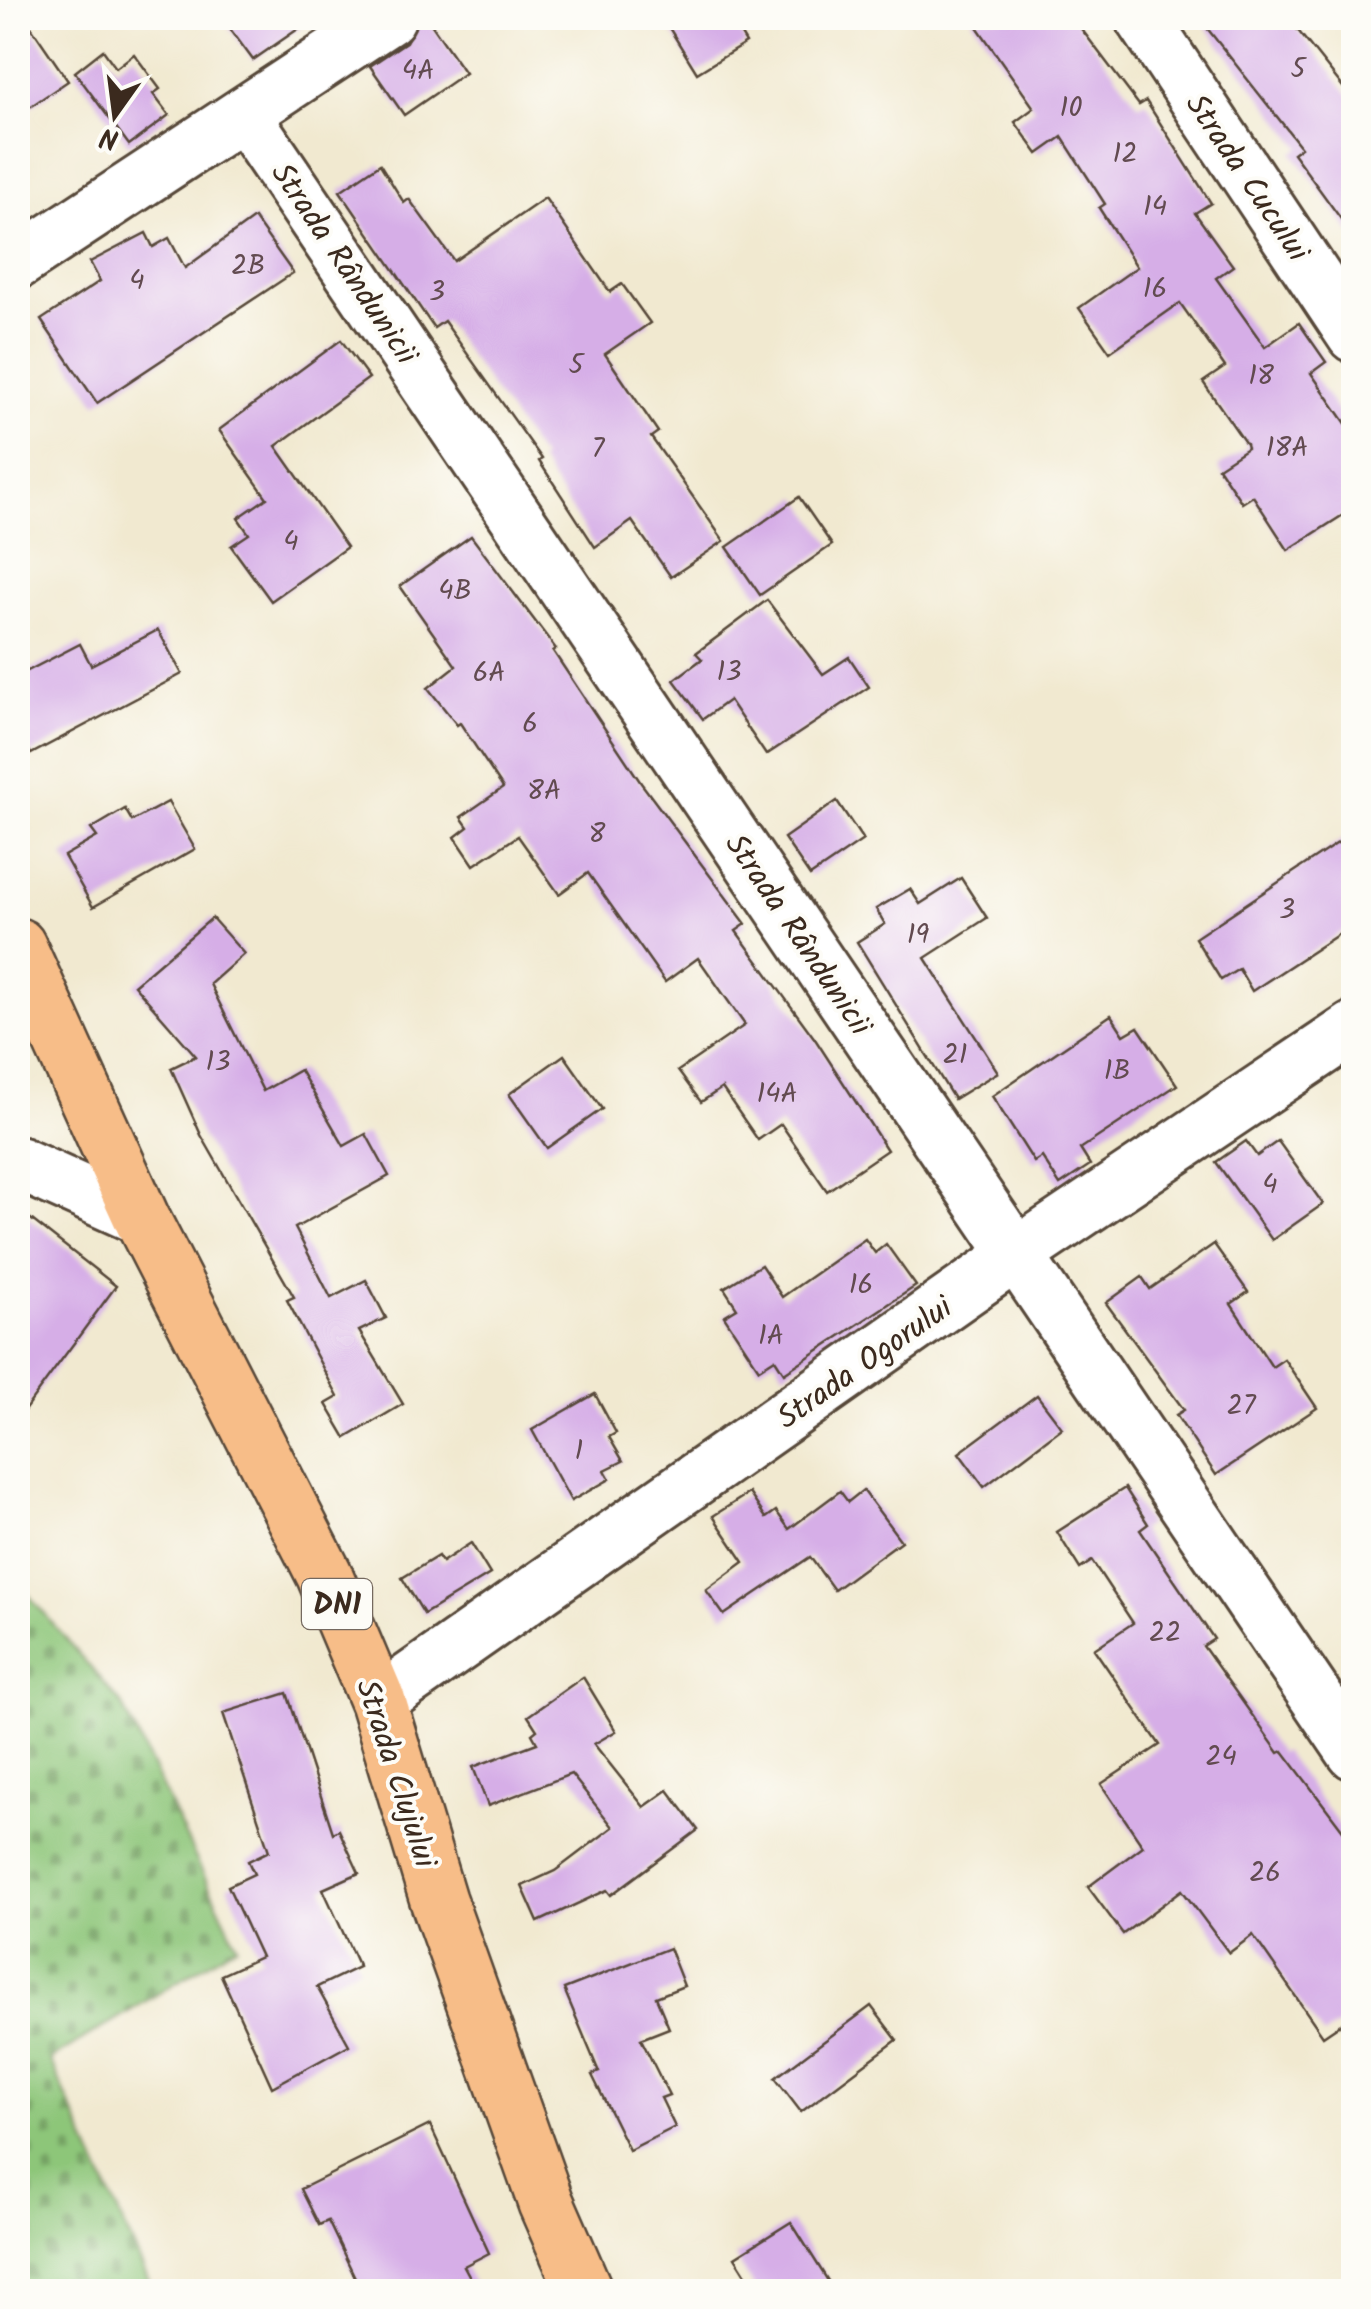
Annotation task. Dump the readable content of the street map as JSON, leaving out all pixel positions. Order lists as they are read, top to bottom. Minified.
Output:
{"streets":{"main road":["DN1","Strada Clujului"],"street":["Strada Cucului","Strada Rândunicii","Strada Ogorului"]},"crossings":[["Strada Rândunicii","Strada Ogorului"],["Strada Ogorului","Strada Clujului"]],"house_numbers":["5","4A","10","12","14","2B","4","16","3","5","18","18A","7","4","4B","13","6A","6","8A","8","3","19","21","13","1B","14A","4","16","1A","27","1","22","24","26"],"north":"bottom"}
